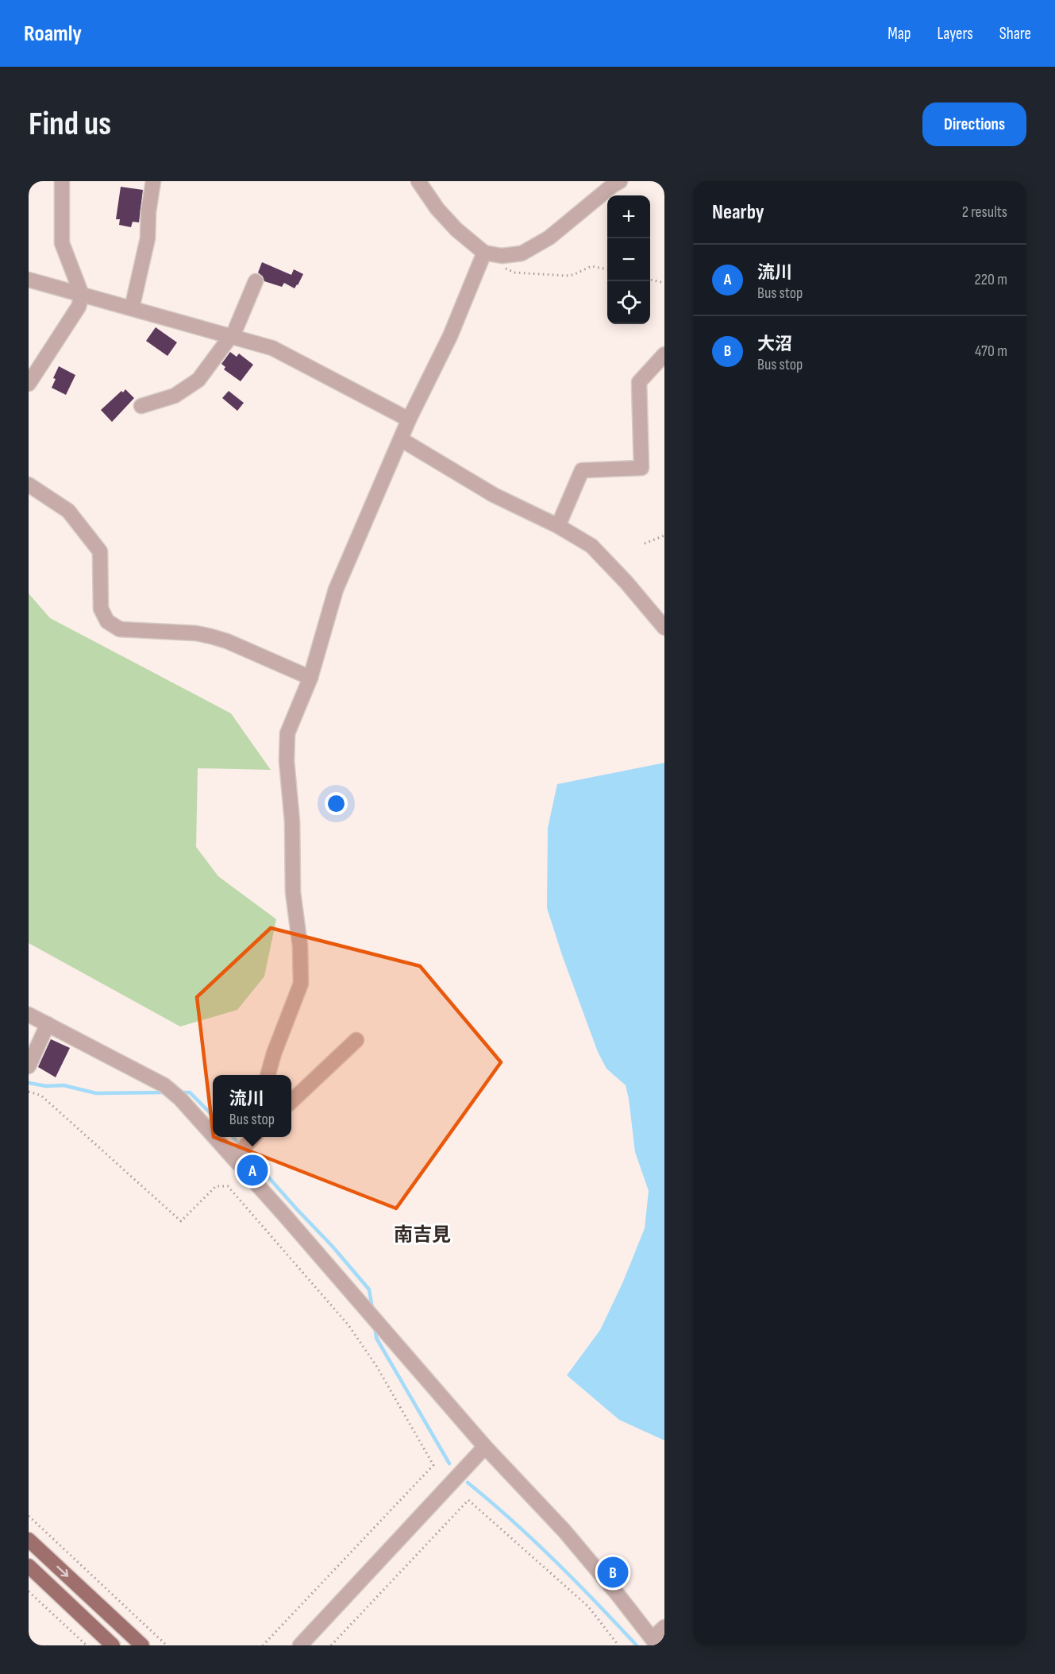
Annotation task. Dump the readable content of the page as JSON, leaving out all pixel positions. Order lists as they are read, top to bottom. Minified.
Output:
{"districts":["南吉見"],"page":{"header":"Roamly","nav":["Map","Layers","Share"],"buttons":"Directions","title":"Find us","heading":["Nearby","2 results"],"map_buttons":["+","−"],"list":[{"mark":"A","name":"流川","note":"Bus stop","value":"220 m"},{"mark":"B","name":"大沼","note":"Bus stop","value":"470 m"}],"popup":["流川","Bus stop"],"pins":["A","B"]}}
